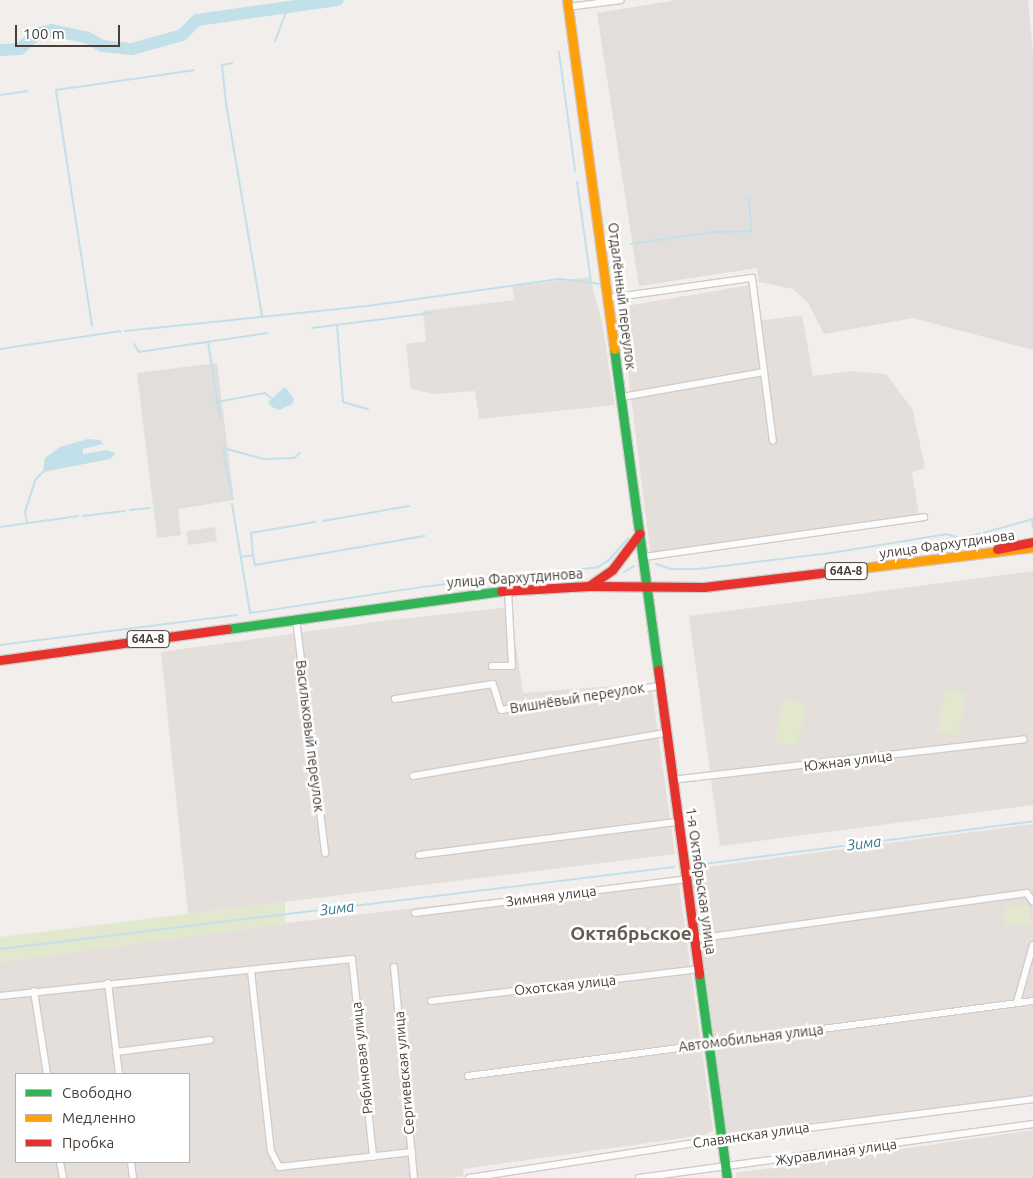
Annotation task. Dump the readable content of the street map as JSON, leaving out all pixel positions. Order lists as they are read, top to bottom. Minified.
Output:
{"streets":{"main road":["Отдалённый переулок","улица Фархутдинова","64А-8","1-я Октябрьская улица"],"street":["Вишнёвый переулок","Васильковый переулок","Южная улица","Зимняя улица","Охотская улица","Автомобильная улица","Рябиновая улица","Сергиевская улица","Славянская улица","Журавлиная улица"]},"crossings":[["Отдалённый переулок","улица Фархутдинова"],["Отдалённый переулок","1-я Октябрьская улица"],["улица Фархутдинова","Васильковый переулок"],["улица Фархутдинова","1-я Октябрьская улица"],["Вишнёвый переулок","1-я Октябрьская улица"],["Южная улица","1-я Октябрьская улица"],["1-я Октябрьская улица","Зимняя улица"],["1-я Октябрьская улица","Охотская улица"],["1-я Октябрьская улица","Автомобильная улица"],["1-я Октябрьская улица","Славянская улица"],["1-я Октябрьская улица","Журавлиная улица"]],"districts":["Октябрьское"],"water":["Зима"],"legend":["Свободно","Медленно","Пробка"],"scale_bar":"100 m"}
